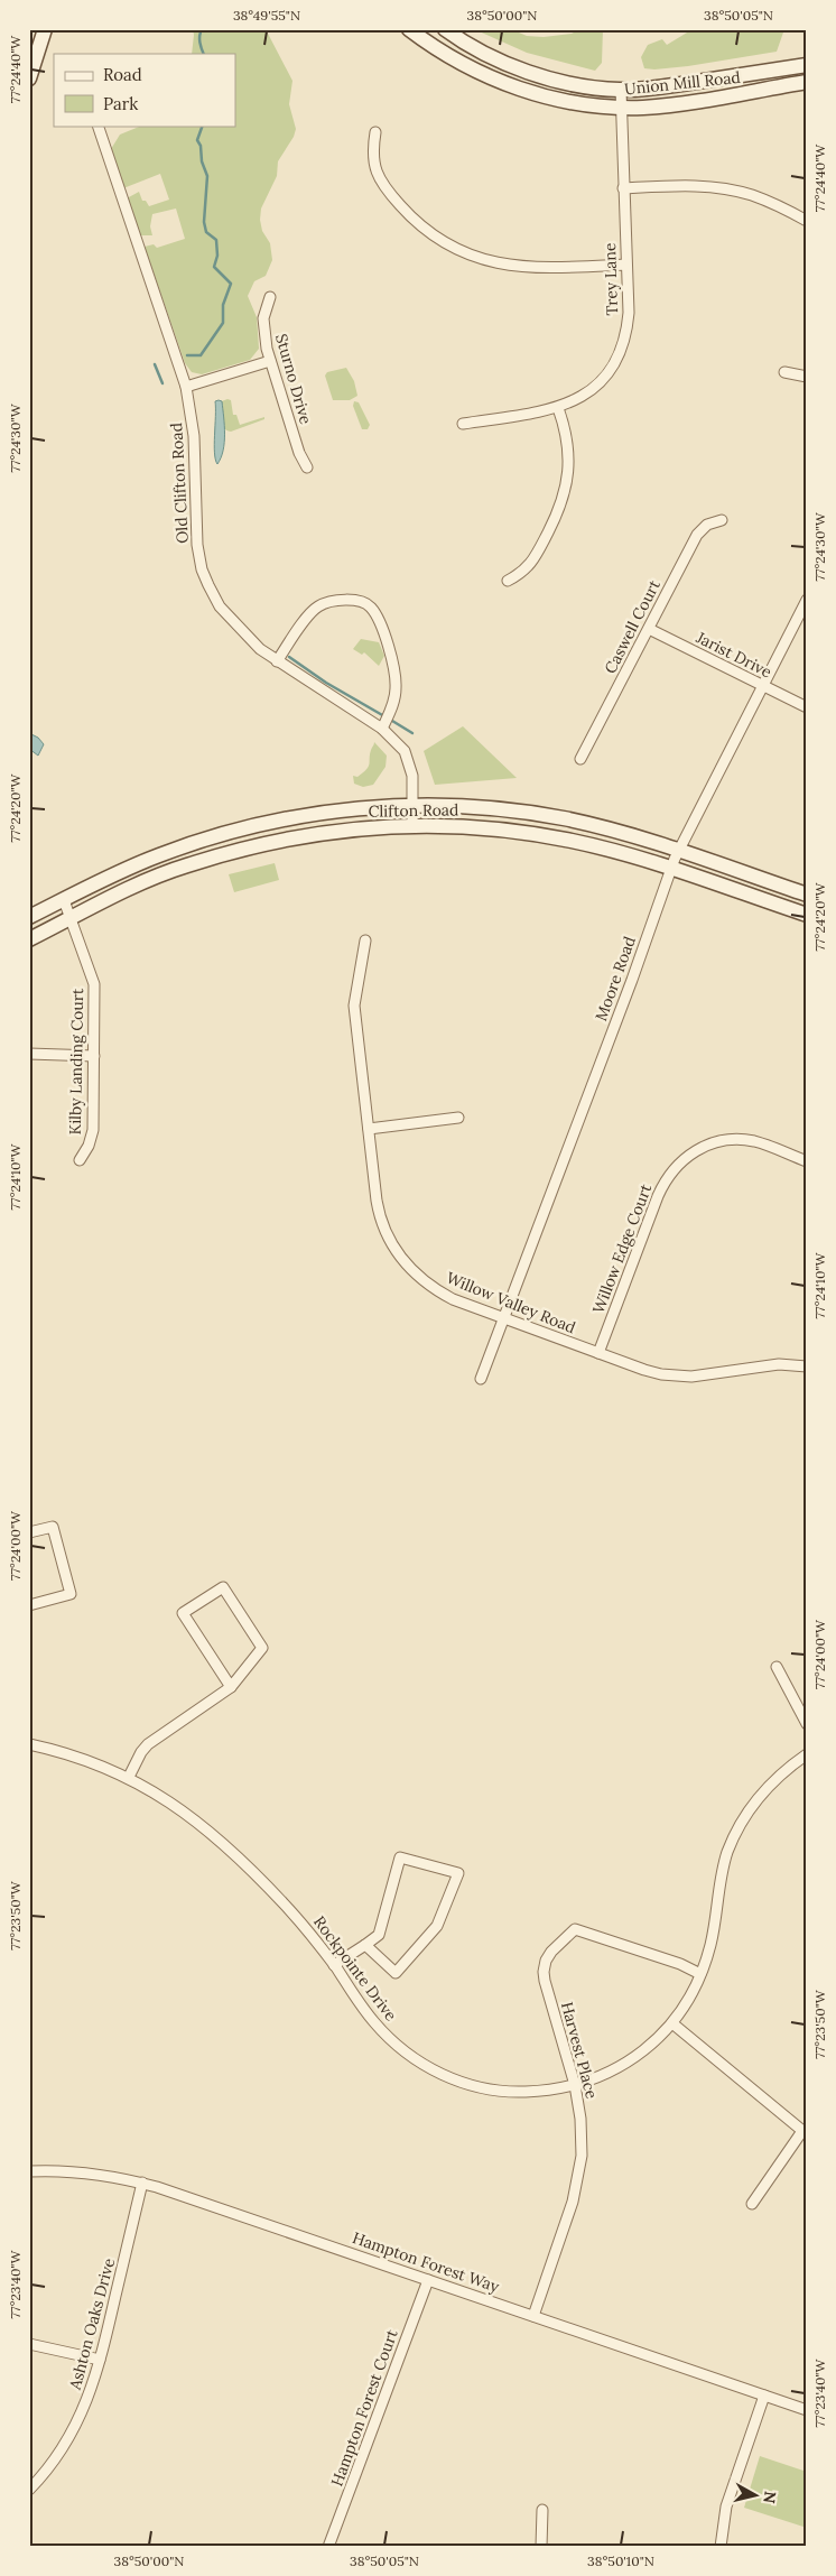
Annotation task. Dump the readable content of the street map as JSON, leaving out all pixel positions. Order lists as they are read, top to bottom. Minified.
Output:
{"streets":{"main road":["Union Mill Road","Clifton Road"],"street":["Trey Lane","Sturno Drive","Old Clifton Road","Caswell Court","Jarist Drive","Moore Road","Kilby Landing Court","Willow Edge Court","Willow Valley Road","Rockpointe Drive","Harvest Place","Hampton Forest Way","Ashton Oaks Drive","Hampton Forest Court"]},"crossings":[["Union Mill Road","Trey Lane"],["Old Clifton Road","Clifton Road"],["Caswell Court","Jarist Drive"],["Jarist Drive","Moore Road"],["Clifton Road","Moore Road"],["Clifton Road","Kilby Landing Court"],["Moore Road","Willow Valley Road"],["Willow Edge Court","Willow Valley Road"],["Rockpointe Drive","Harvest Place"],["Harvest Place","Hampton Forest Way"],["Hampton Forest Way","Ashton Oaks Drive"],["Hampton Forest Way","Hampton Forest Court"]],"legend":["Road","Park"],"north":"right","coordinates":["38°49'55\"N","38°50'00\"N","38°50'05\"N","77°24'40\"W","77°24'30\"W","77°24'20\"W","77°24'10\"W","77°24'00\"W","77°23'50\"W","77°23'40\"W","38°50'10\"N"]}
